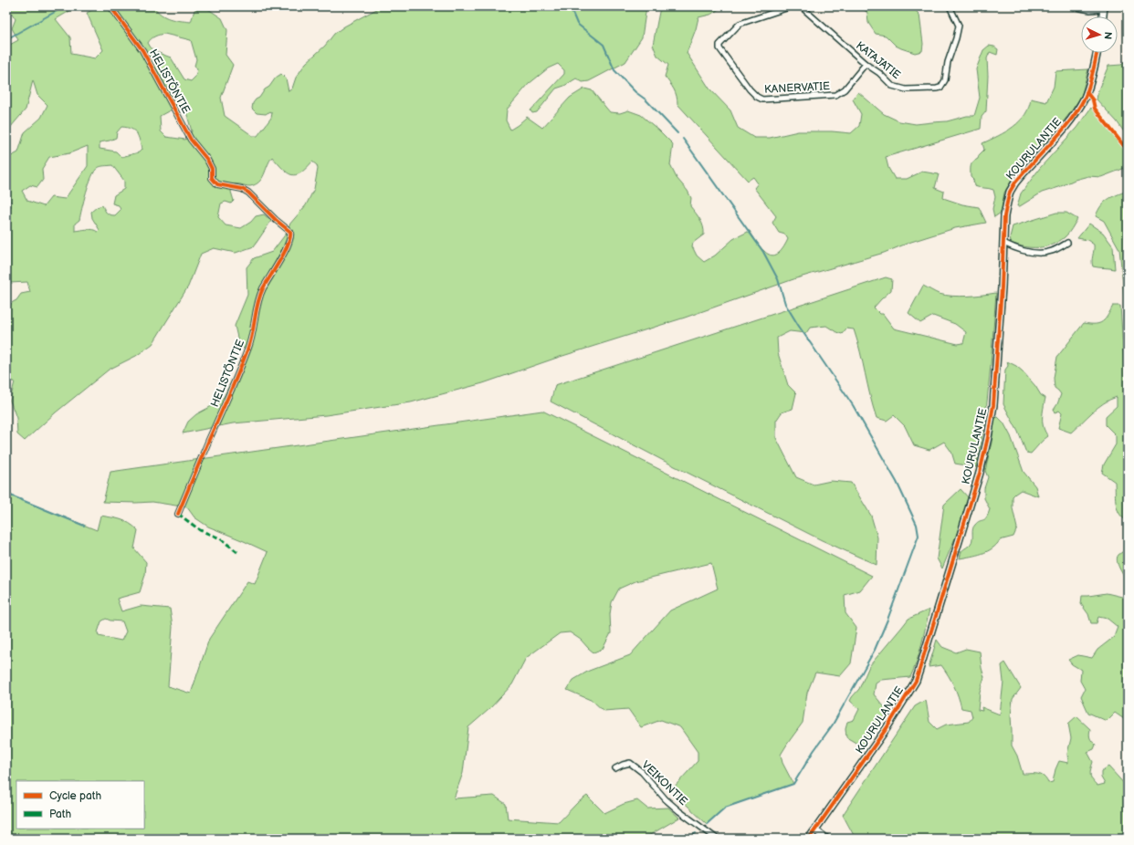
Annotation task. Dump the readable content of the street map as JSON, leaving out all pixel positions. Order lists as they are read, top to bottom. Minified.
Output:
{"streets":{"street":["KATAJATIE","HELISTÖNTIE","KANERVATIE","KOURULANTIE","VEIKONTIE"]},"crossings":[["KATAJATIE","KANERVATIE"]],"legend":["Cycle path","Path"],"north":"right"}
